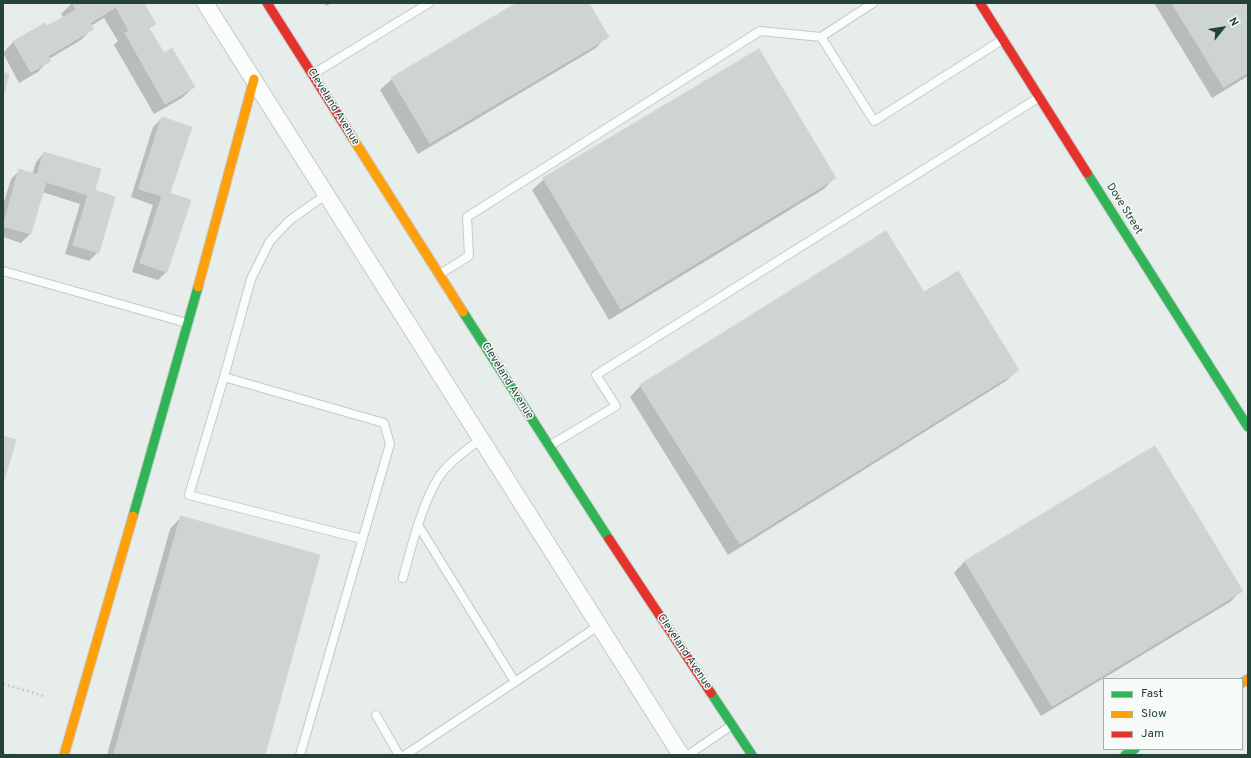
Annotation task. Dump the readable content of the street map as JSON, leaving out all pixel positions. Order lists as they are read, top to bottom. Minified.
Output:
{"streets":{"street":["Cleveland Avenue","Dove Street"]},"legend":["Fast","Slow","Jam"],"north":"top right"}
